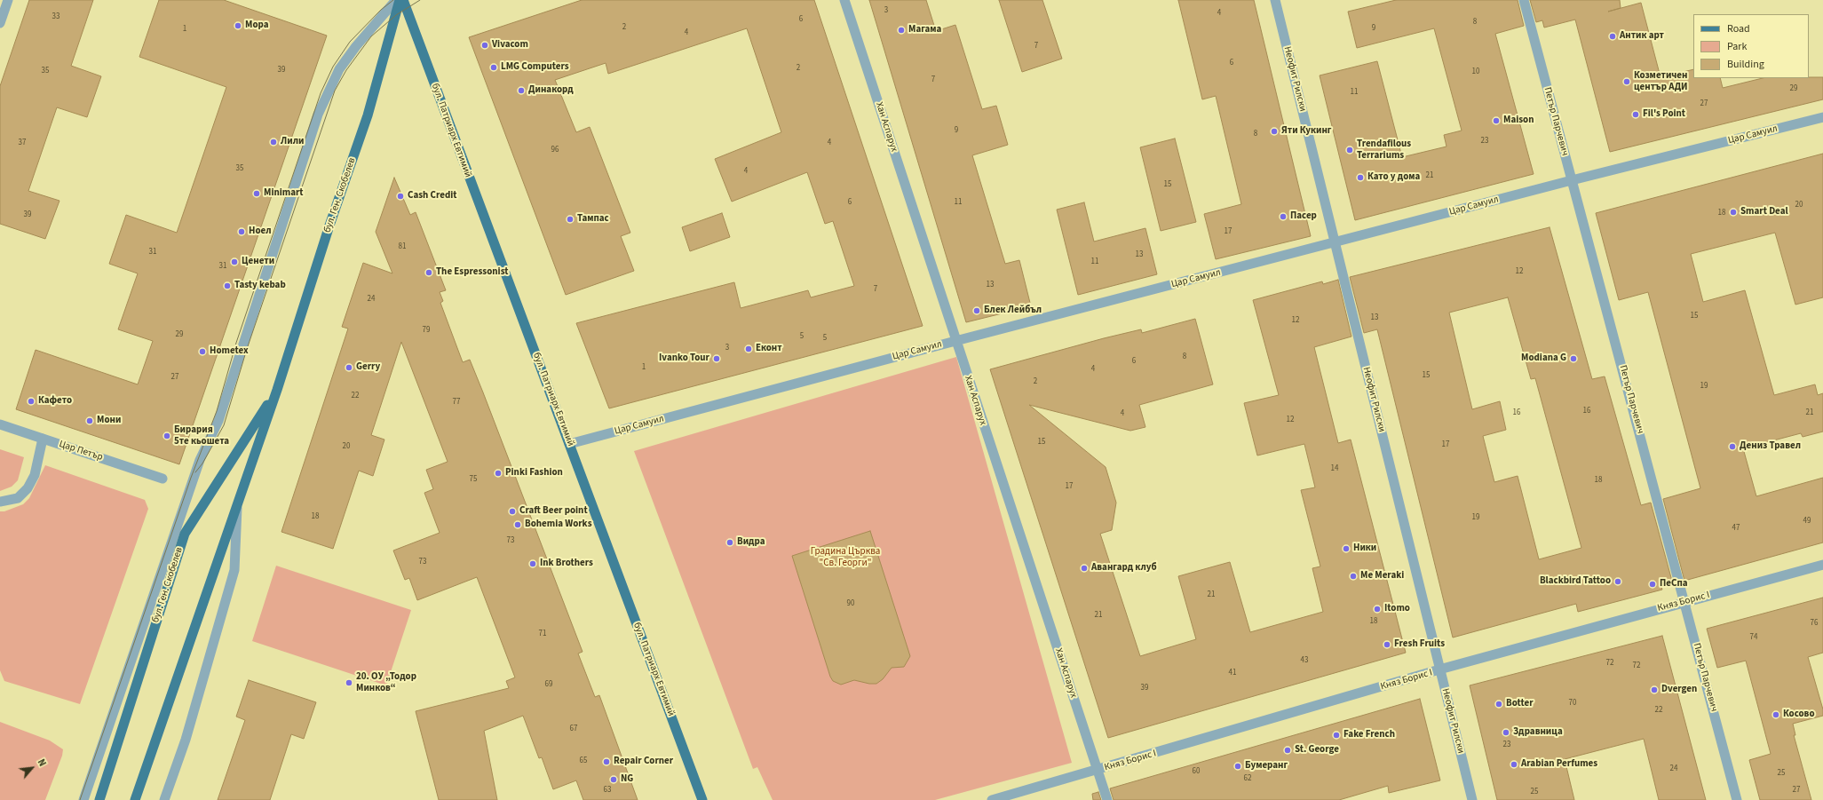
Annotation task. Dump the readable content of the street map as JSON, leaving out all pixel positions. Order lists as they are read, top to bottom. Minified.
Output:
{"streets":{"main road":["бул. Патриарх Евтимий","бул. Ген. Скобелев"],"street":["Неофит Рилски","Петър Парчевич","Хан Аспарух","Цар Самуил","Цар Петър","Княз Борис I"]},"crossings":[["Неофит Рилски","Цар Самуил"],["Неофит Рилски","Княз Борис I"],["Петър Парчевич","Цар Самуил"],["Петър Парчевич","Княз Борис I"],["Хан Аспарух","Цар Самуил"],["Хан Аспарух","Княз Борис I"],["бул. Патриарх Евтимий","Цар Самуил"]],"parks":["Градина Църква \"Св. Георги\""],"places":["Мора","Магама","Антик арт","Vivacom","LMG Computers","Козметичен център АДИ","Динакорд","Fil's Point","Maison","Яти Кукинг","Лили","Trendafilous Terrariums","Като у дома","Minimart","Cash Credit","Smart Deal","Пасер","Тампас","Ноел","Ценети","The Espressonist","Tasty kebab","Блек Лейбъл","Еконт","Hometex","Ivanko Tour","Modiana G","Gerry","Кафето","Мони","Бирария 5те кьошета","Дениз Травел","Pinki Fashion","Craft Beer point","Bohemia Works","Видра","Ники","Ink Brothers","Авангард клуб","Me Meraki","Blackbird Tattoo","ПеСпа","Itomo","Fresh Fruits","20. ОУ „Тодор Минков“","Dvergen","Botter","Косово","Здравница","Fake French","St. George","Repair Corner","Arabian Perfumes","Бумеранг","NG"],"house_numbers":["3","4","33","6","8","2","9","1","4","7","6","2","39","35","10","7","29","11","27","9","8","23","37","4","96","35","4","21","15","6","11","20","18","39","17","81","31","13","11","31","12","13","7","24","15","13","12","79","29","5","5","3","8","6","1","4","15","27","2","19","22","77","16","16","21","4","12","15","17","20","14","75","18","17","18","19","49","47","73","73","21","90","21","18","76","71","74","43","72","72","41","69","39","70","22","67","23","65","24","60","25","62","63","27","25"],"legend":["Road","Park","Building"],"north":"top right"}
